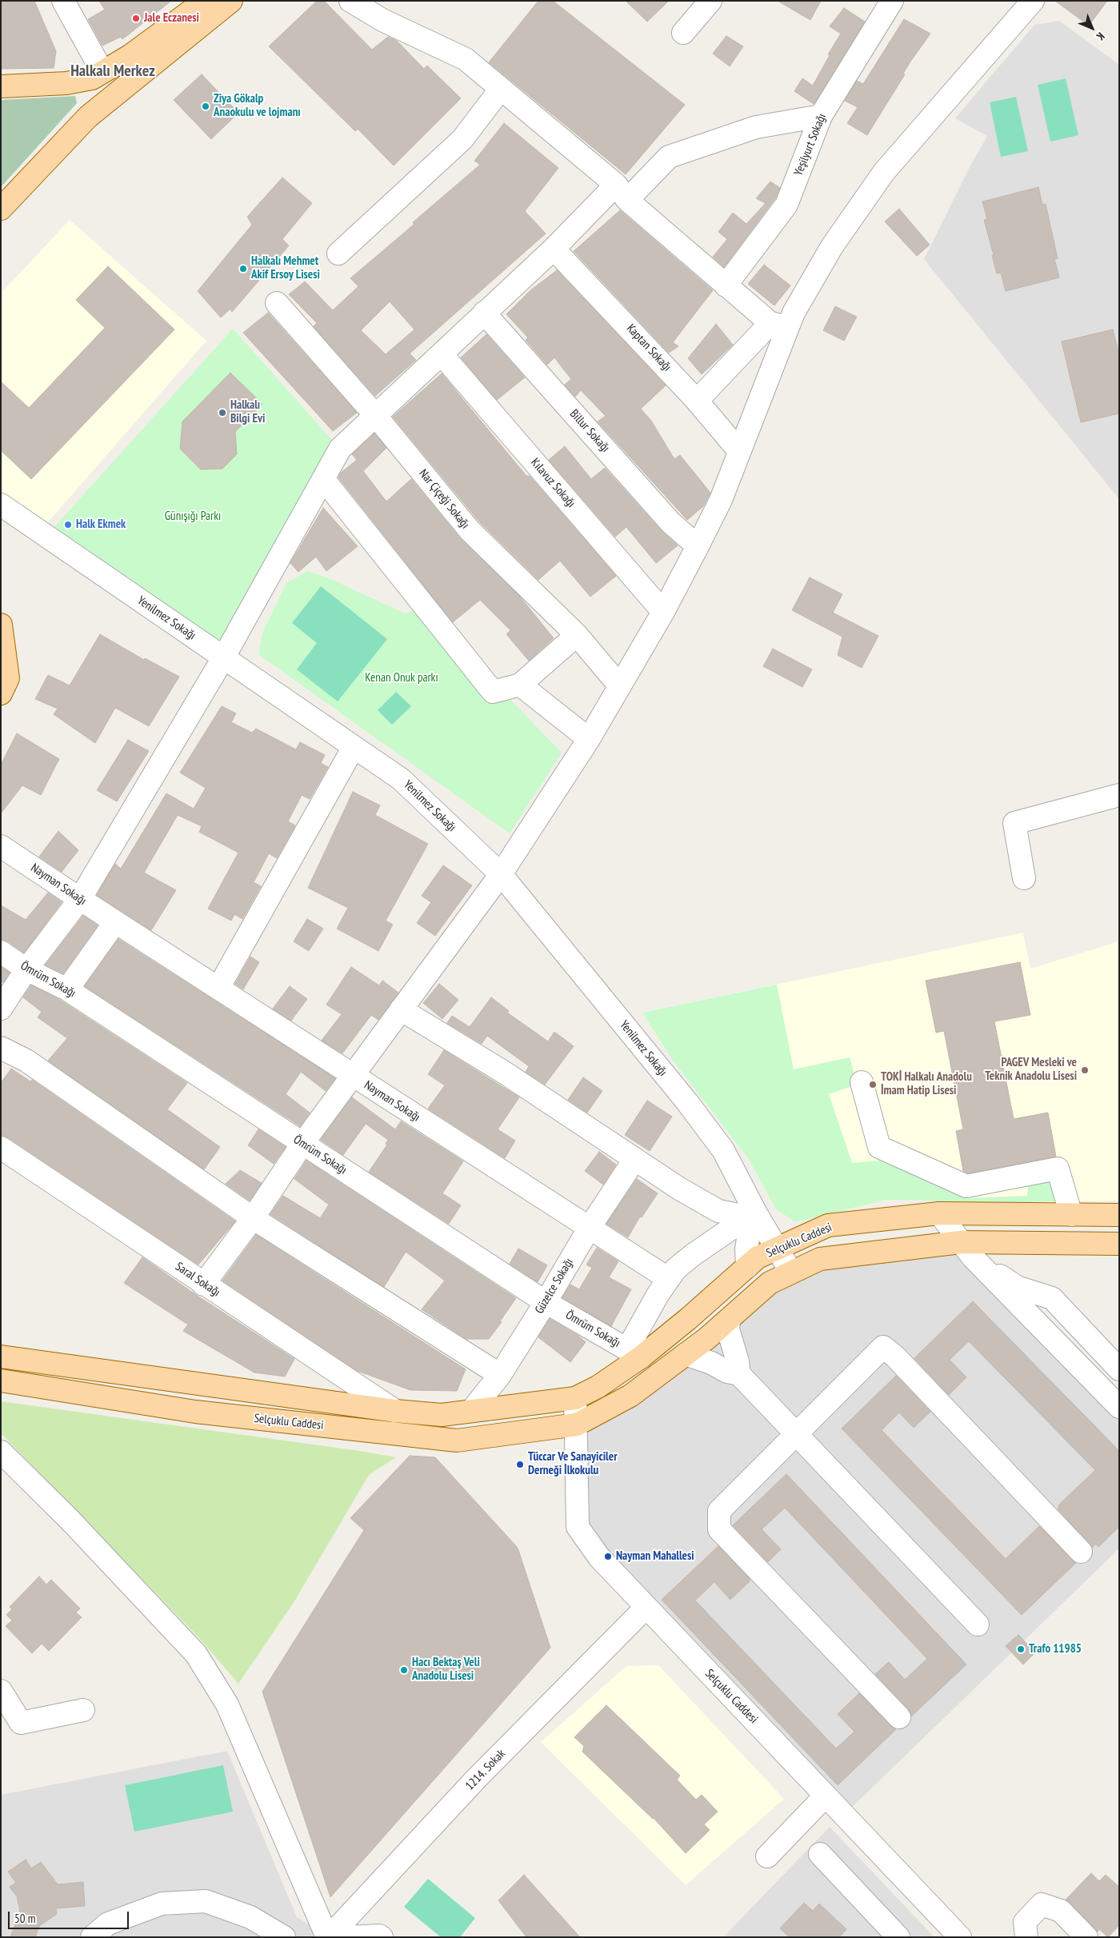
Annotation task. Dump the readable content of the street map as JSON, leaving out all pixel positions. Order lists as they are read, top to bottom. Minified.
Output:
{"streets":{"main road":["Selçuklu Caddesi"],"street":["Yeşilyurt Sokağı","Kaptan Sokağı","Billur Sokağı","Kılavuz Sokağı","Nar Çiçeği Sokağı","Yenilmez Sokağı","Nayman Sokağı","Ömrüm Sokağı","Saral Sokağı","Güzelce Sokağı","1214. Sokak"]},"crossings":[["Yenilmez Sokağı","Selçuklu Caddesi"],["Nayman Sokağı","Güzelce Sokağı"],["Ömrüm Sokağı","Selçuklu Caddesi"],["Ömrüm Sokağı","Güzelce Sokağı"],["Selçuklu Caddesi","Saral Sokağı"],["Selçuklu Caddesi","Güzelce Sokağı"],["Selçuklu Caddesi","1214. Sokak"]],"districts":["Halkalı Merkez"],"parks":["Günışığı Parkı","Kenan Onuk parkı"],"places":["Jale Eczanesi","Ziya Gökalp Anaokulu ve lojmanı","Halkalı Mehmet Akif Ersoy Lisesi","Halkalı Bilgi Evi","Halk Ekmek","PAGEV Mesleki ve Teknik Anadolu Lisesi","TOKİ Halkalı Anadolu İmam Hatip Lisesi","Tüccar Ve Sanayiciler Derneği İlkokulu","Nayman Mahallesi","Trafo 11985","Hacı Bektaş Veli Anadolu Lisesi"],"scale_bar":"50 m","north":"bottom right"}
